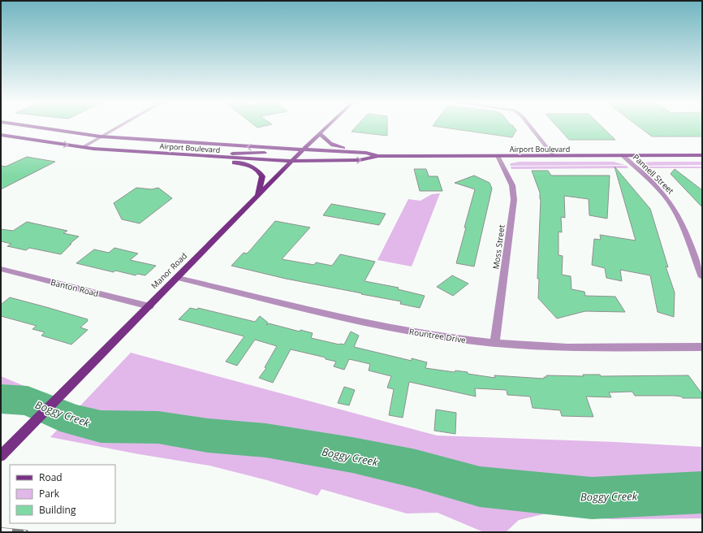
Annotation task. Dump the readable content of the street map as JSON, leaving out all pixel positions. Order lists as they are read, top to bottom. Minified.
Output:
{"streets":{"main road":["Airport Boulevard","Manor Road"],"street":["Pannell Street","Moss Street","Banton Road","Rountree Drive"]},"crossings":[["Airport Boulevard","Pannell Street"],["Airport Boulevard","Moss Street"],["Airport Boulevard","Manor Road"],["Moss Street","Rountree Drive"],["Manor Road","Banton Road"],["Manor Road","Rountree Drive"]],"water":["Boggy Creek"],"legend":["Road","Park","Building"]}
